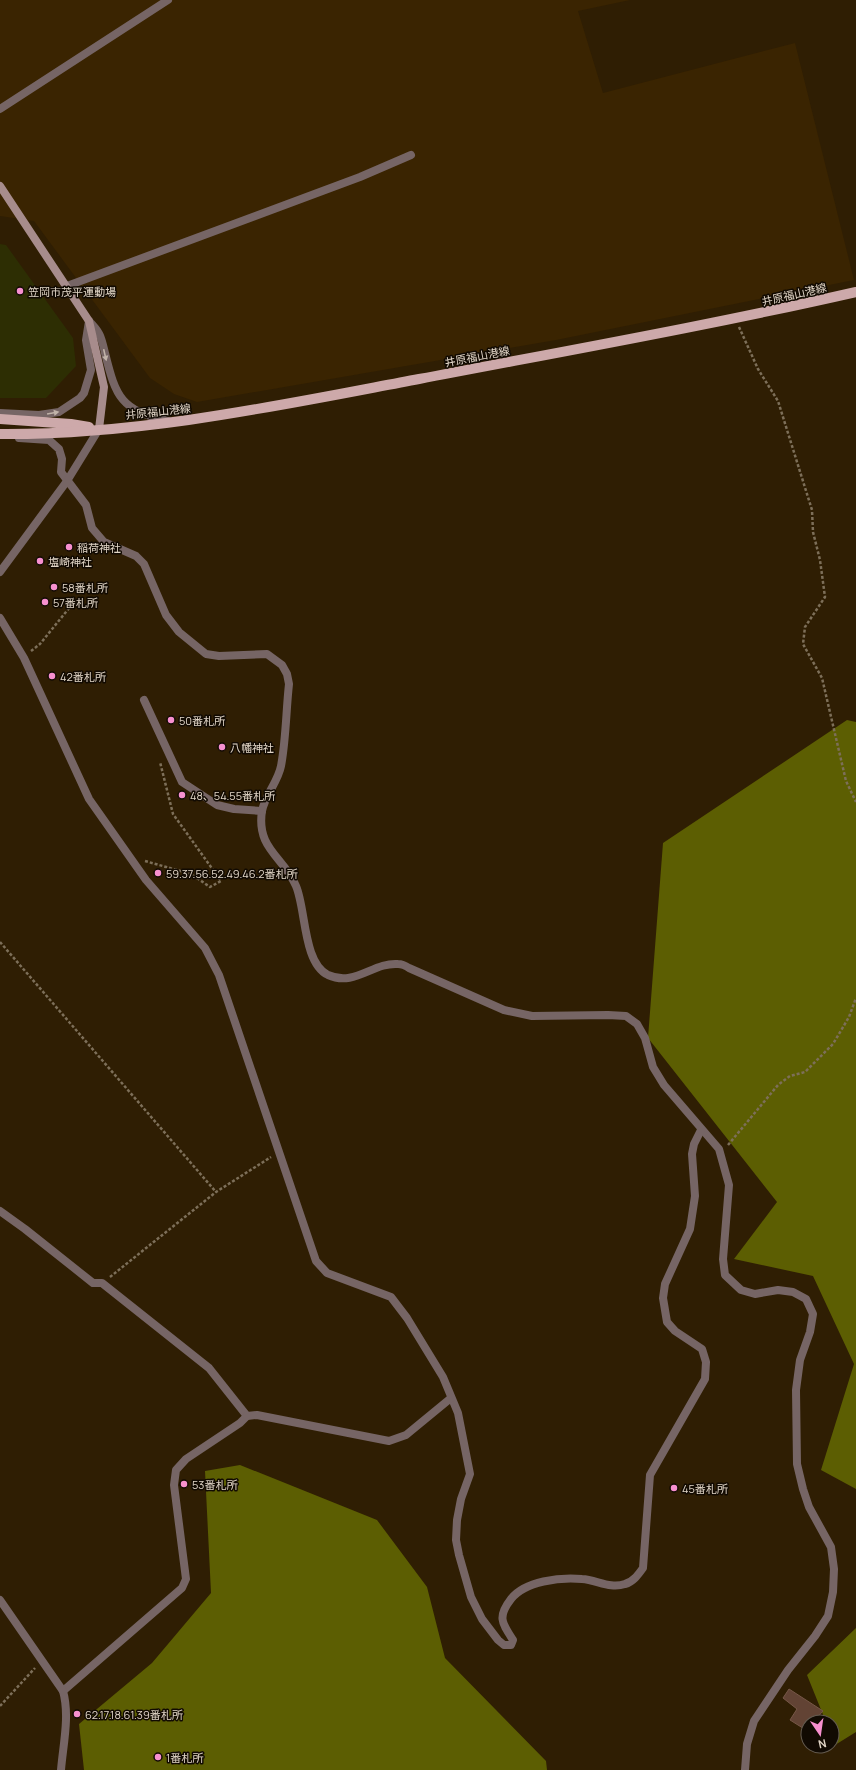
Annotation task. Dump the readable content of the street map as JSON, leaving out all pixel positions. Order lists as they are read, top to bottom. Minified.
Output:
{"streets":{"main road":["井原福山港線"]},"places":["笠岡市茂平運動場","稲荷神社","塩崎神社","58番札所","57番札所","42番札所","50番札所","八幡神社","48、54.55番札所","59.37.56.52.49.46.2番札所","53番札所","45番札所","62.17.18.61.39番札所","1番札所"],"north":"bottom"}
